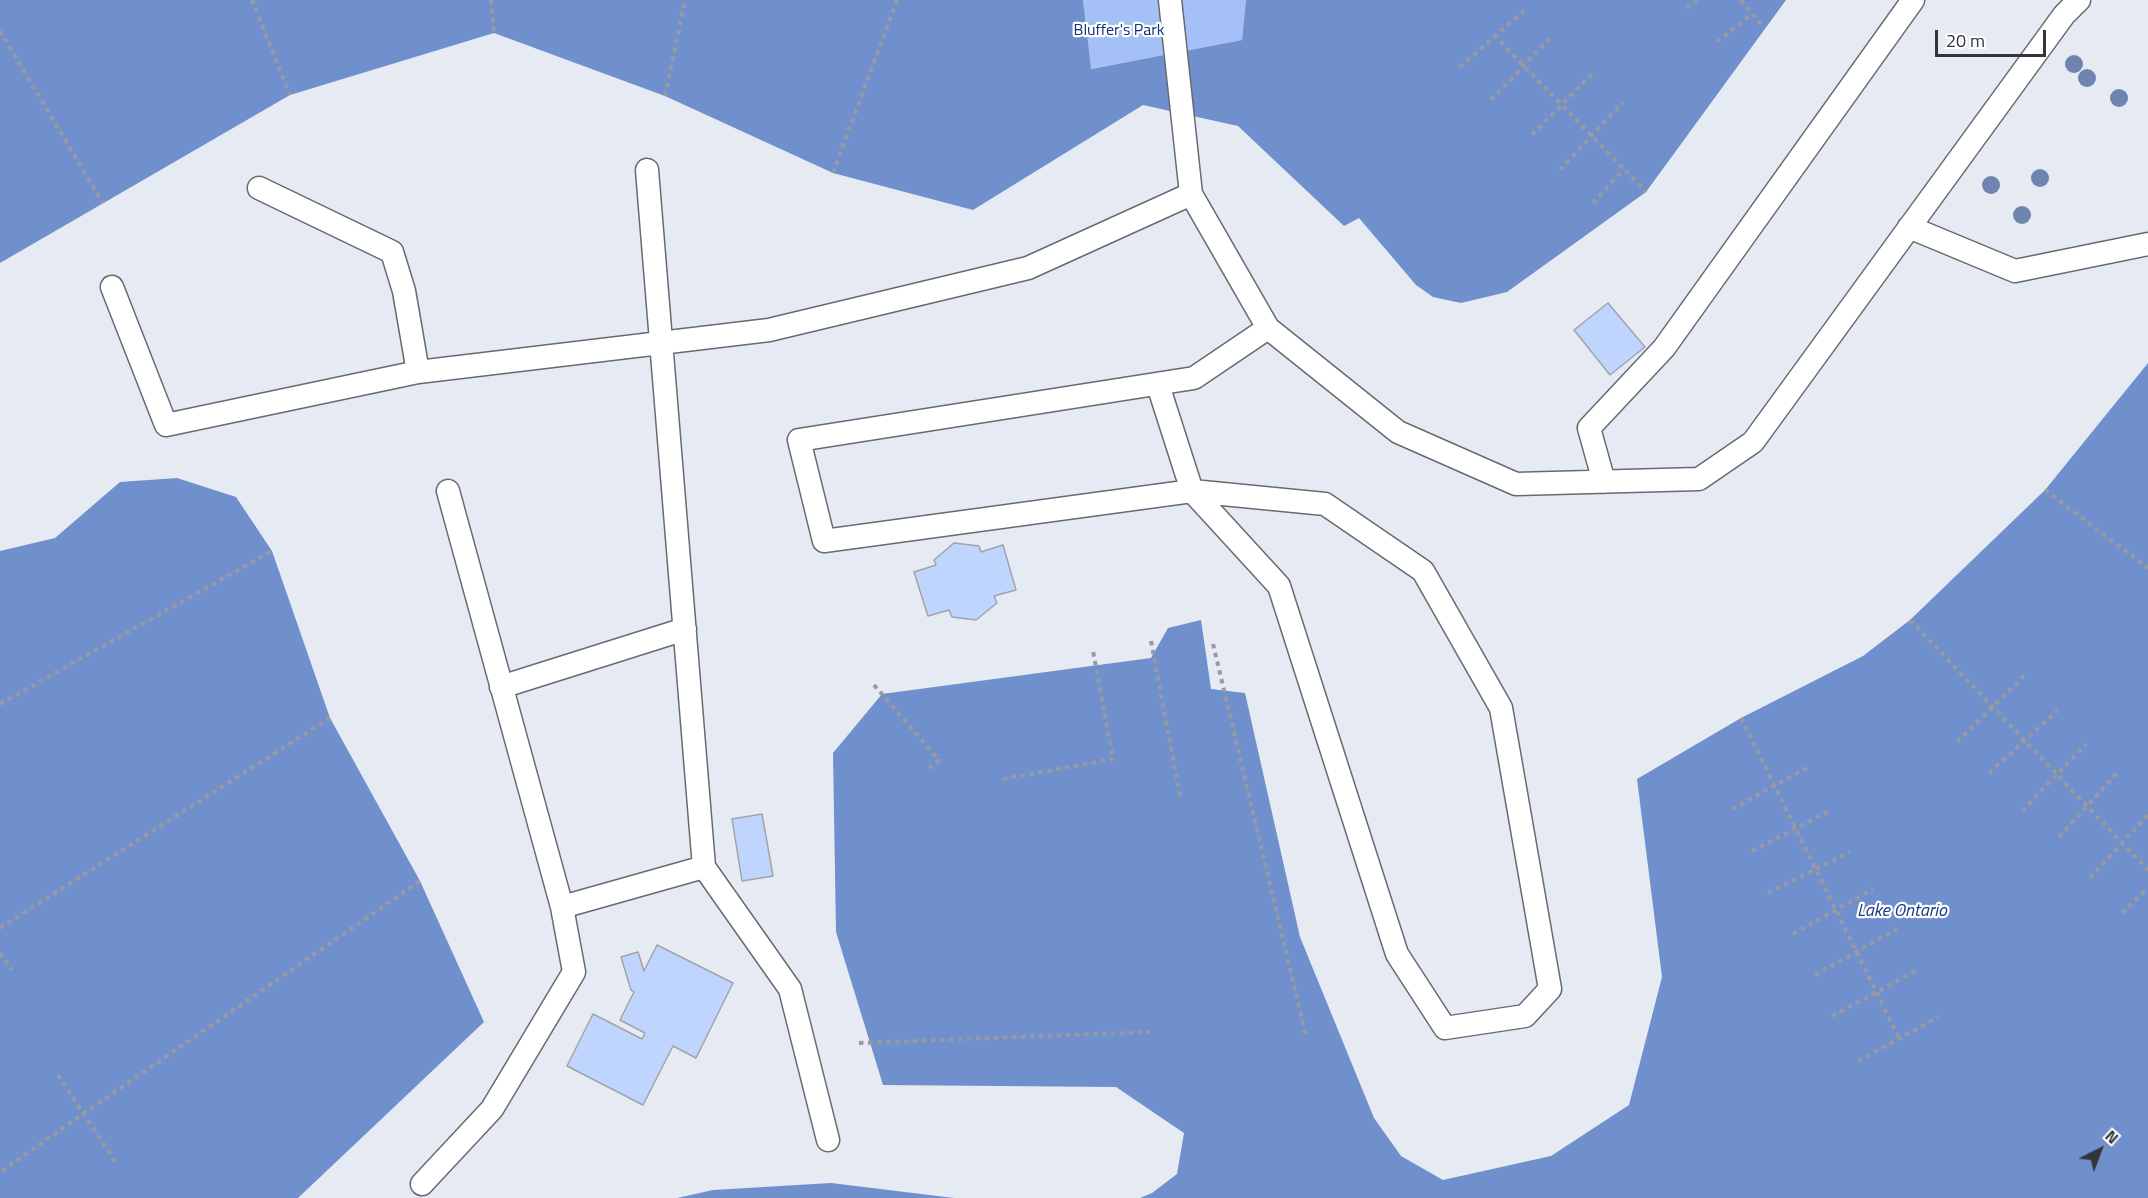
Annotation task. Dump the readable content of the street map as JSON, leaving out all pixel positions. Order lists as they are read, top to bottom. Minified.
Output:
{"water":["Lake Ontario"],"parks":["Bluffer's Park"],"scale_bar":"20 m","north":"top right"}
